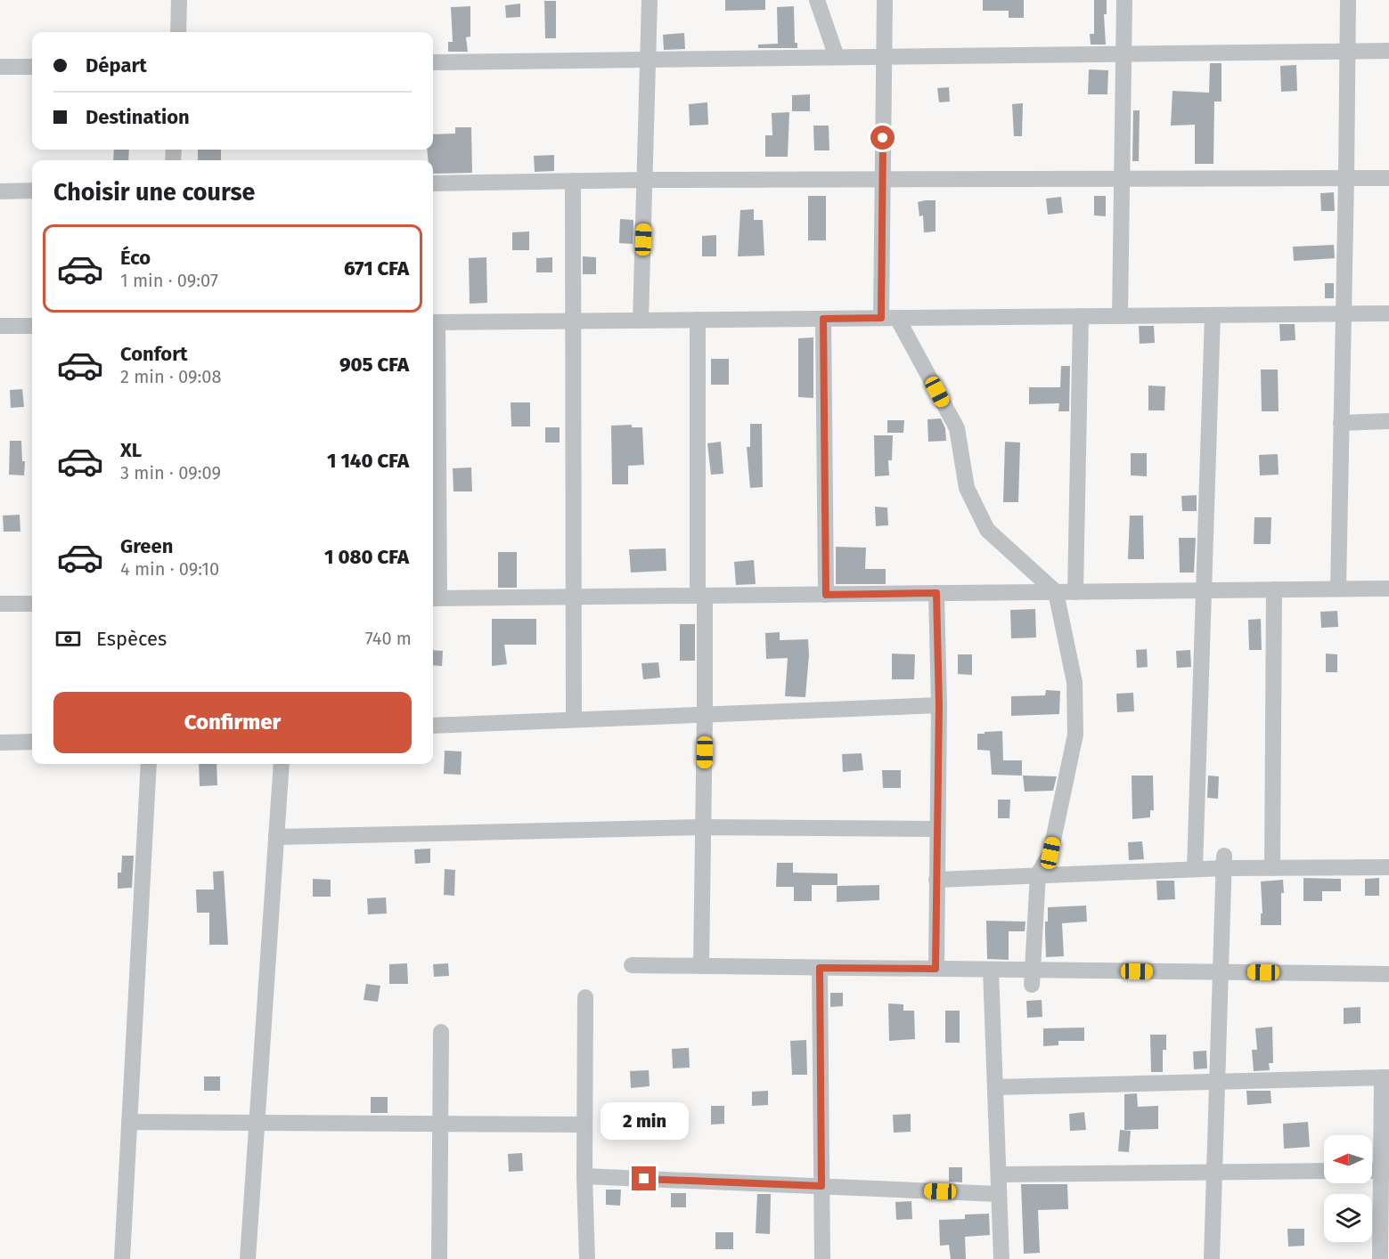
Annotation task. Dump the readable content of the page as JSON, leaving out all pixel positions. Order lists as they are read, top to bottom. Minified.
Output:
{"north":"left","page":{"banner":["Départ","Destination"],"heading":"Choisir une course","list":[{"name":"Éco","note":"1 min · 09:07","value":"671 CFA"},{"name":"Confort","note":"2 min · 09:08","value":"905 CFA"},{"name":"XL","note":"3 min · 09:09","value":"1 140 CFA"},{"name":"Green","note":"4 min · 09:10","value":"1 080 CFA"}],"pay":["Espèces","740 m"],"buttons":"Confirmer","bubble":"2 min"}}
